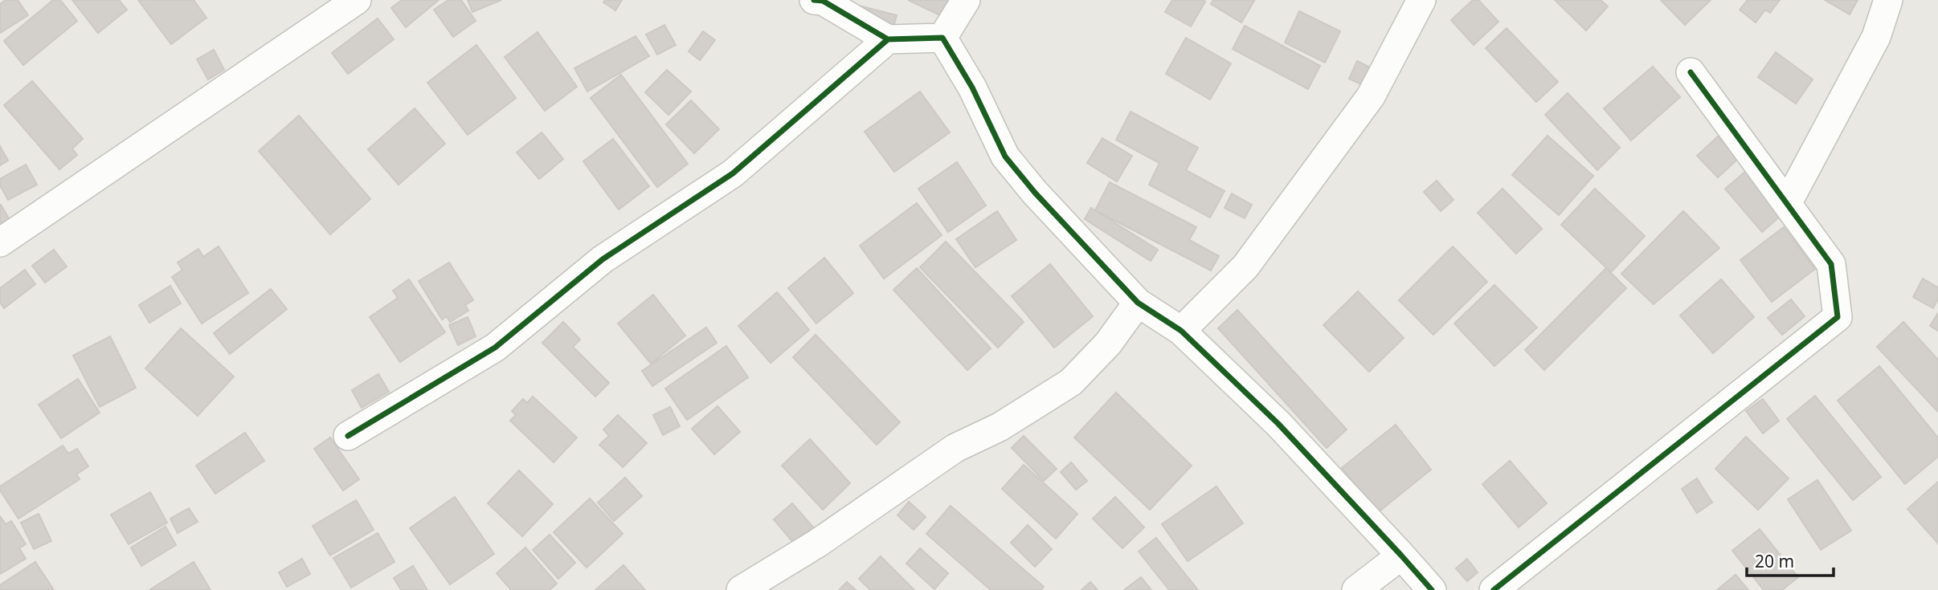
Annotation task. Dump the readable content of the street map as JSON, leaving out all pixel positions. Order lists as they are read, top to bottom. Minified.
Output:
{"scale_bar":"20 m"}
